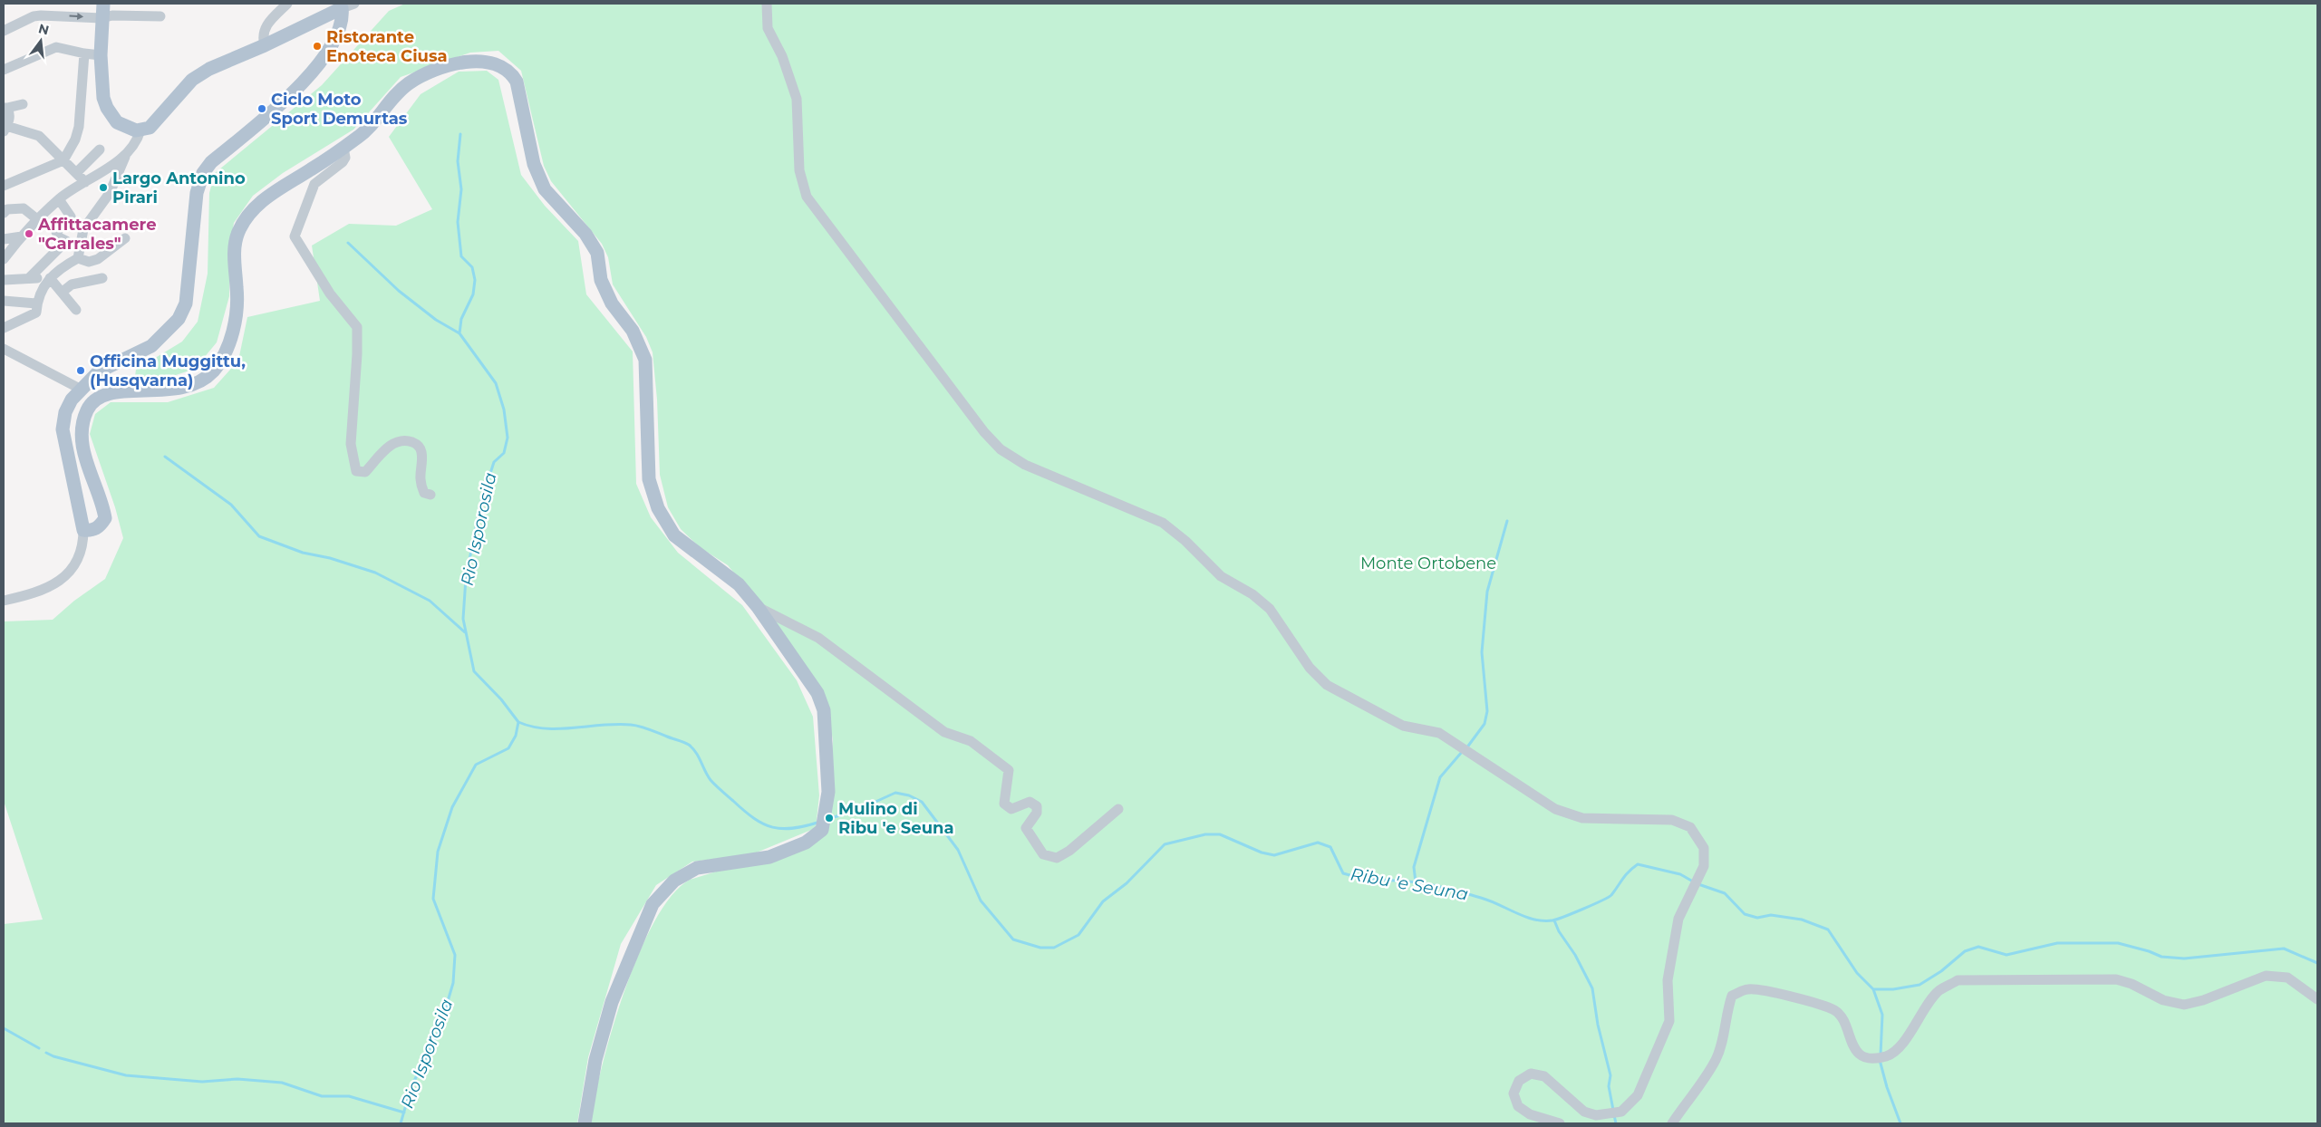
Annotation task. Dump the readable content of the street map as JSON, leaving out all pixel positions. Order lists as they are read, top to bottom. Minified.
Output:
{"water":["Rio Isporosila","Ribu 'e Seuna"],"parks":["Monte Ortobene"],"places":["Ristorante Enoteca Ciusa","Ciclo Moto Sport Demurtas","Largo Antonino Pirari","Affittacamere \"Carrales\"","Officina Muggittu, (Husqvarna)","Mulino di Ribu 'e Seuna"],"north":"top"}
